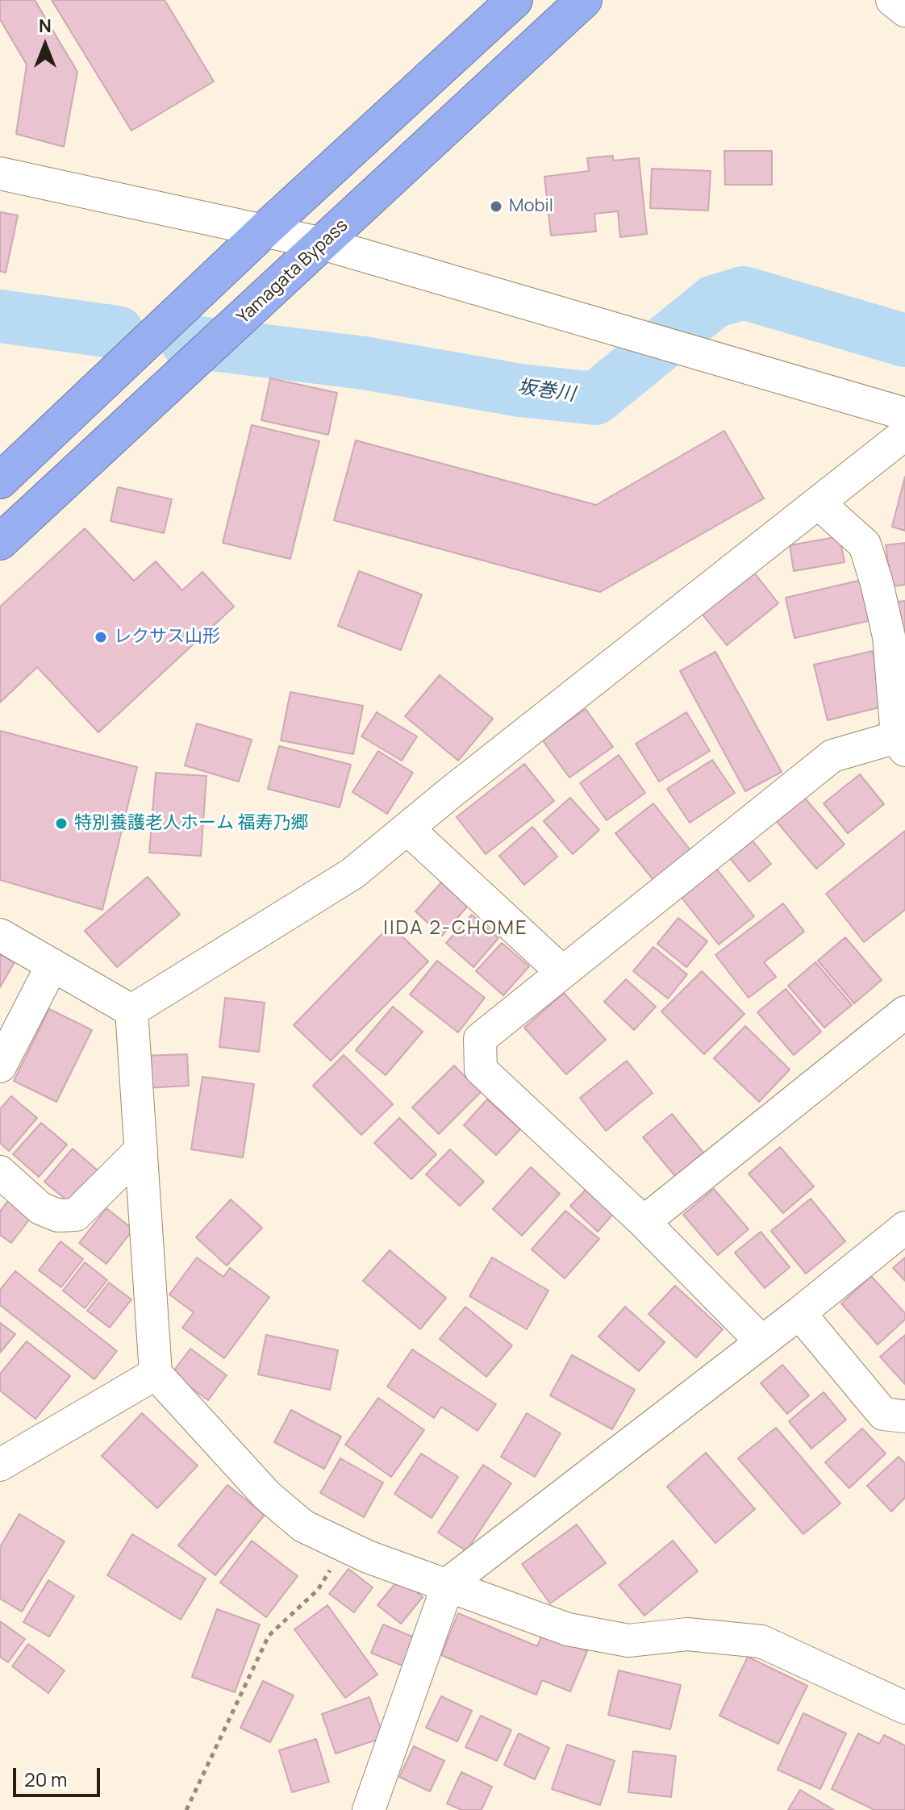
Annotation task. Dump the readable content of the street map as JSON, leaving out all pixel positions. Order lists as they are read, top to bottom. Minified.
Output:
{"streets":{"highway":["Yamagata Bypass"]},"districts":["IIDA 2-CHOME"],"water":["坂巻川"],"places":["Mobil","レクサス山形","特別養護老人ホーム 福寿乃郷"],"scale_bar":"20 m","north":"top"}
